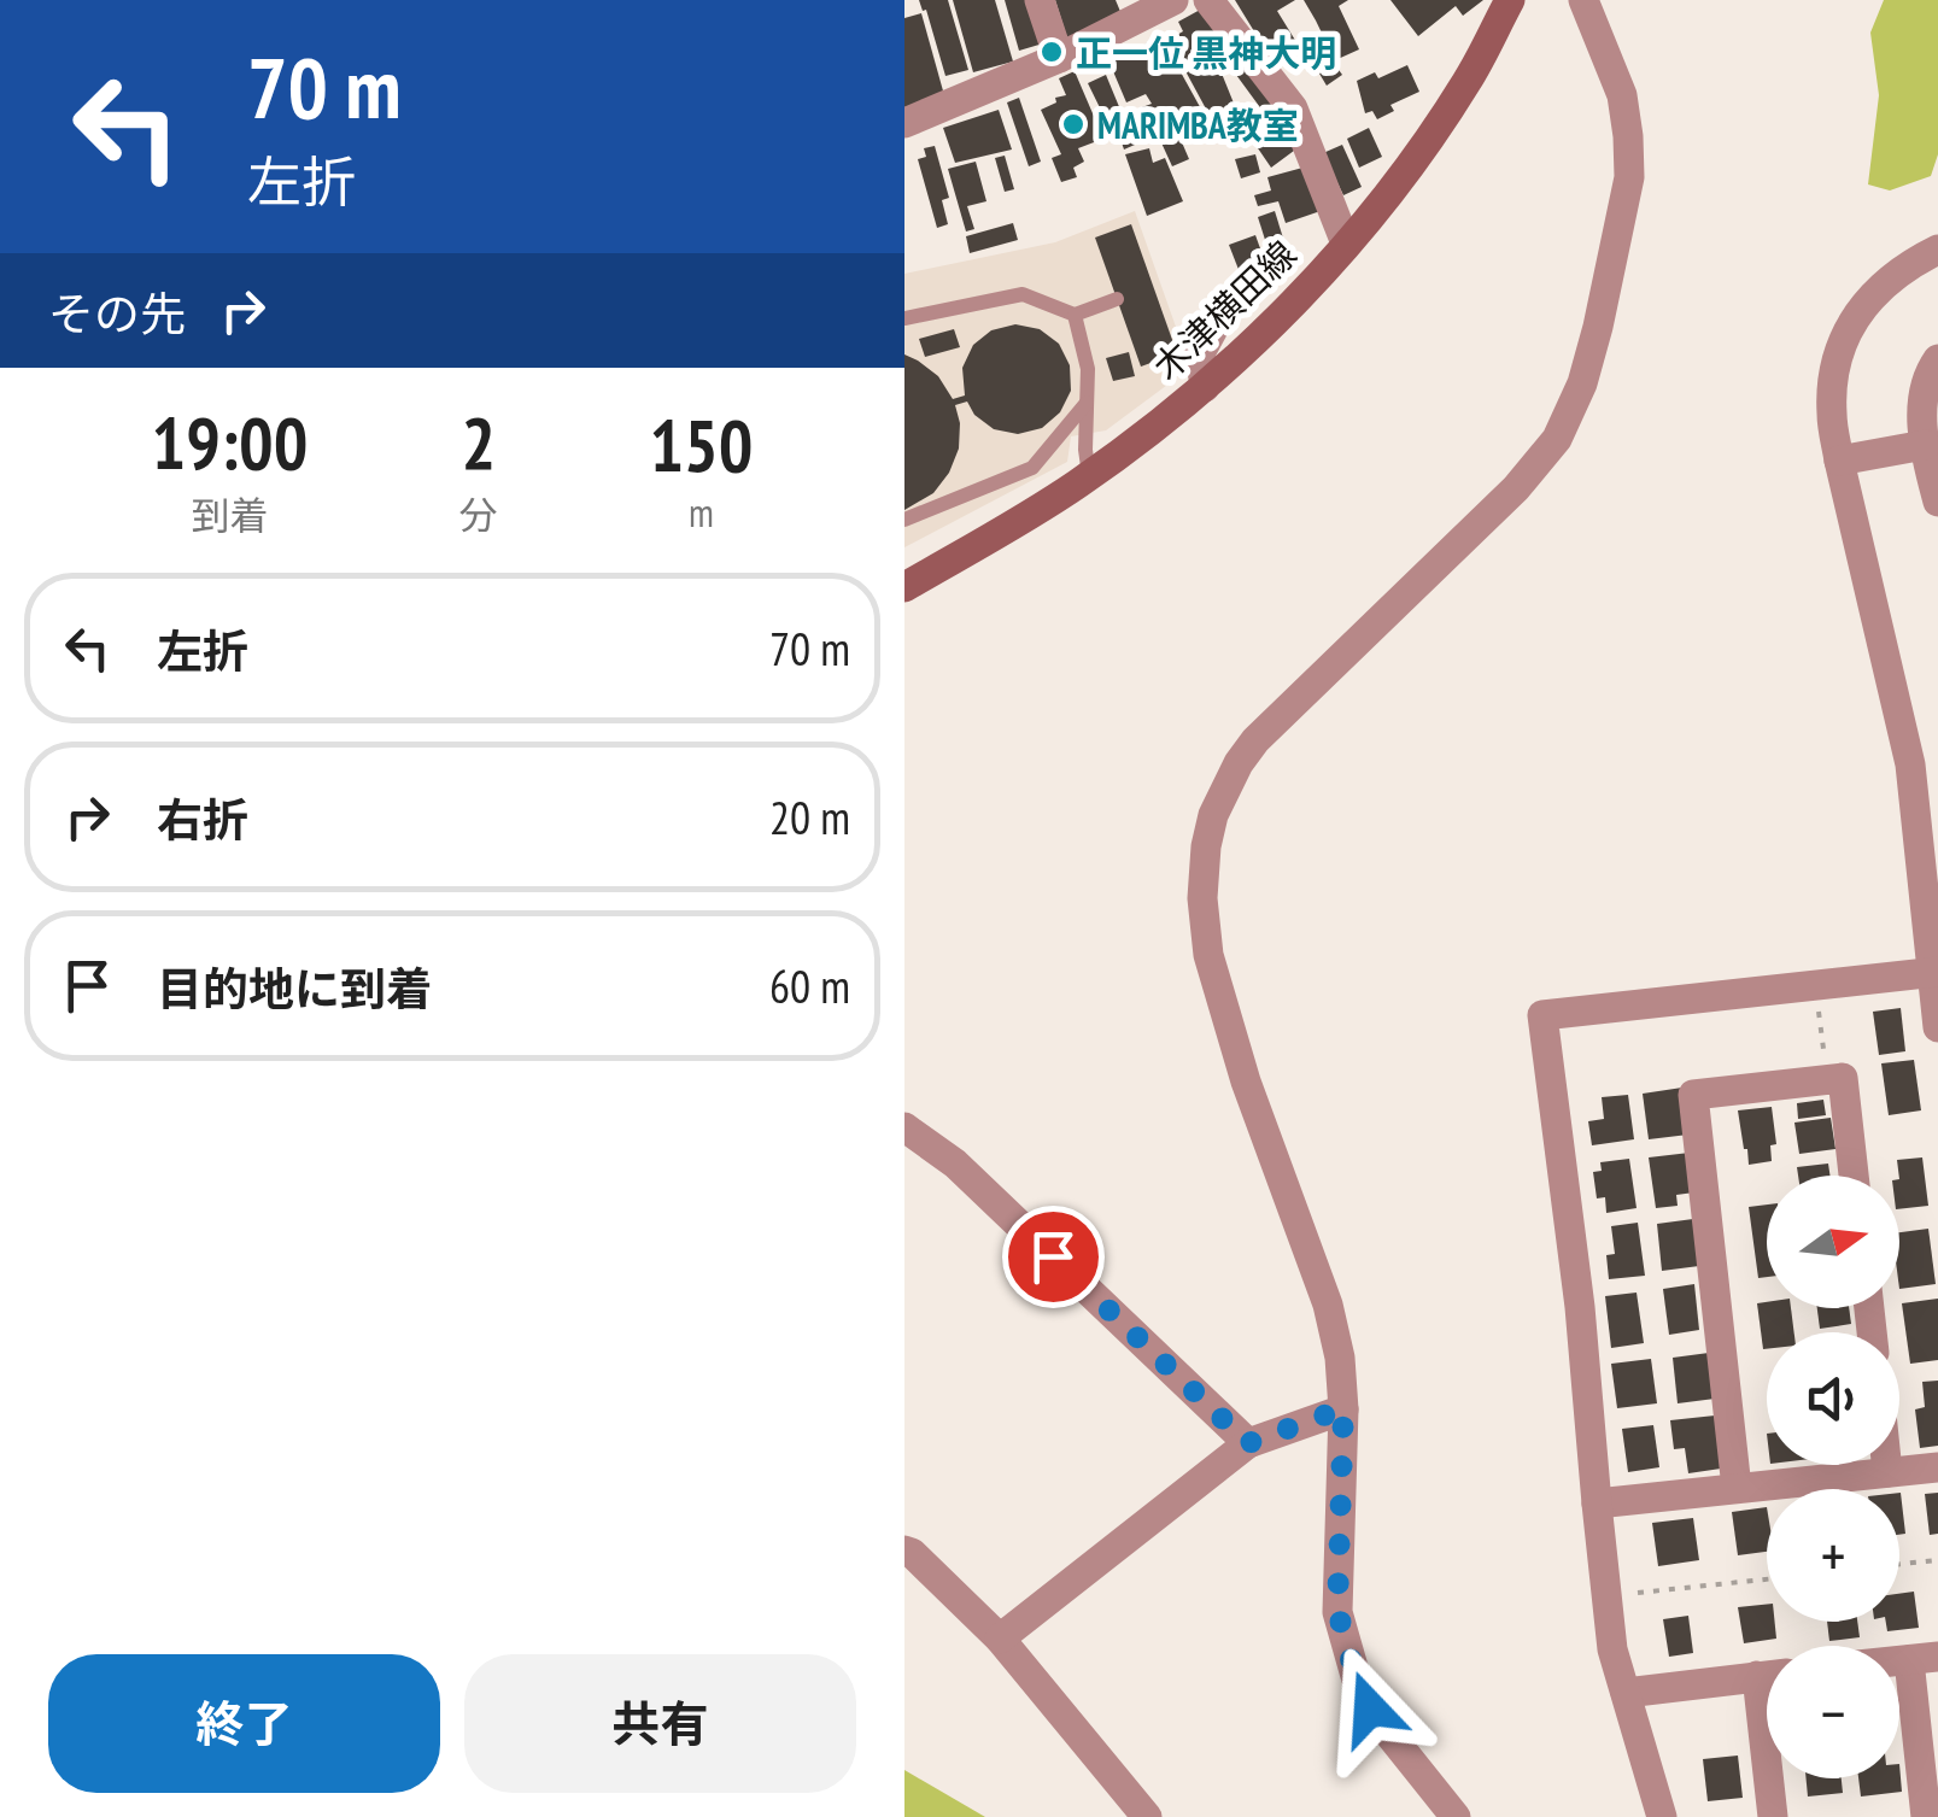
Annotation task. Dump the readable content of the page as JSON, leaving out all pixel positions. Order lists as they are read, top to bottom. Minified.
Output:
{"streets":{"main road":["木津横田線"]},"places":["正一位 黒神大明","MARIMBA教室"],"north":"right","page":{"turn":["70 m","左折"],"then":"その先","eta":["19:00","到着","2","分","150","m"],"list":[{"name":"左折","value":"70 m"},{"name":"右折","value":"20 m"},{"name":"目的地に到着","value":"60 m"}],"map_buttons":["+","−"],"buttons":["終了","共有"]}}
